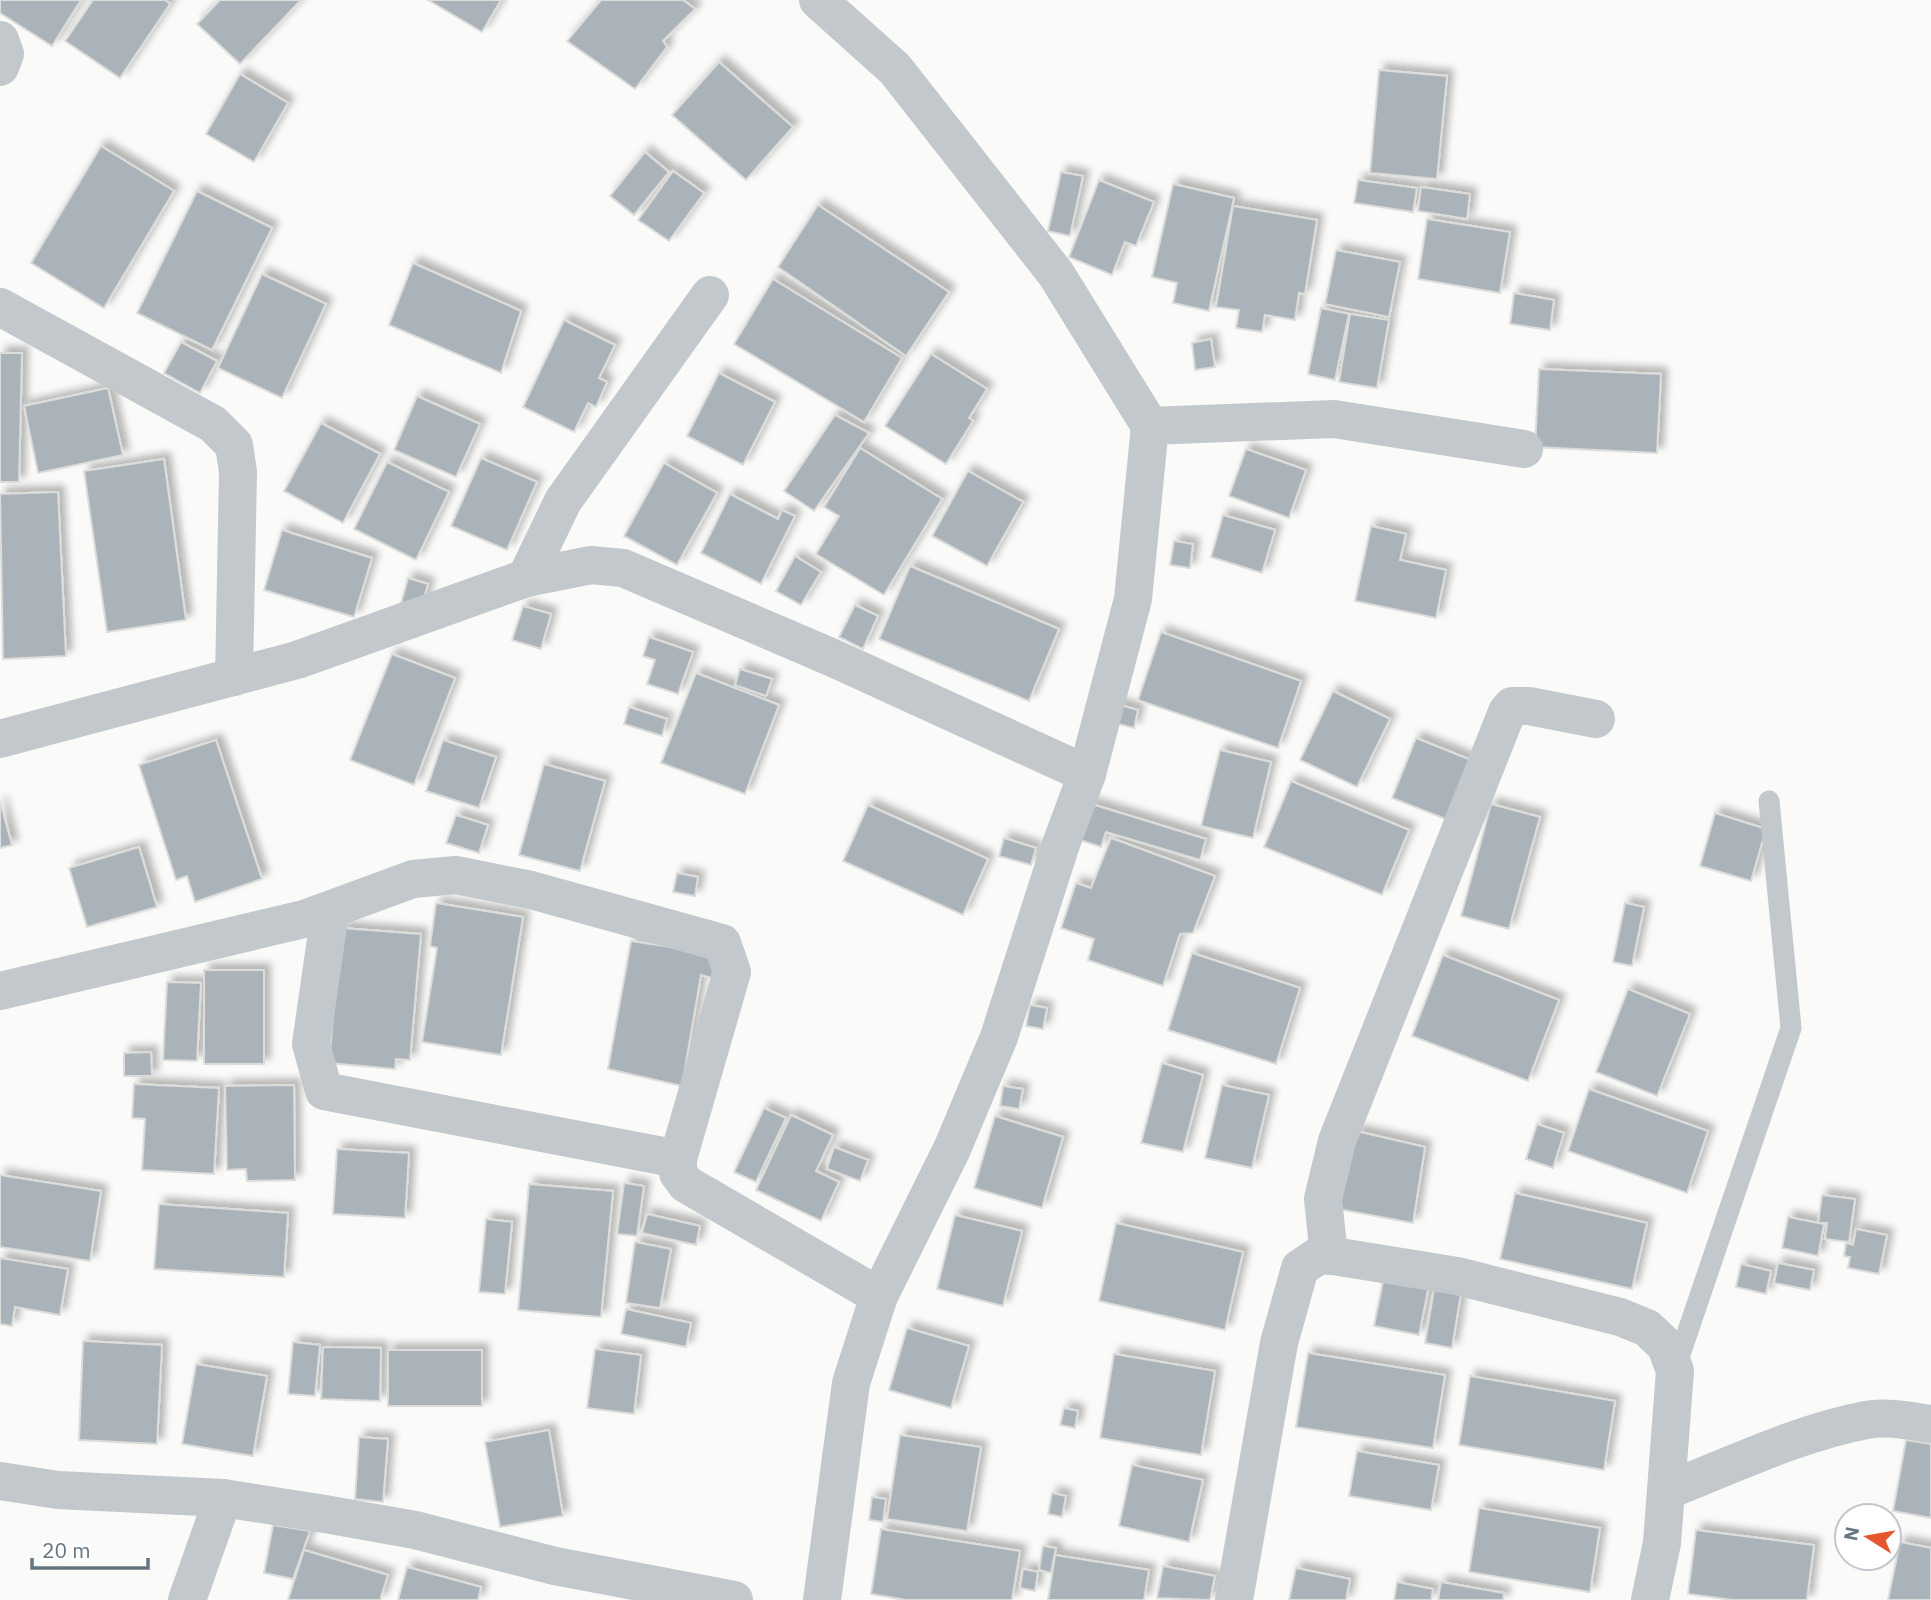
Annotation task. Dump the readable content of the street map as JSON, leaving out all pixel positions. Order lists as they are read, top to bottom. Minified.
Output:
{"scale_bar":"20 m","north":"left"}
